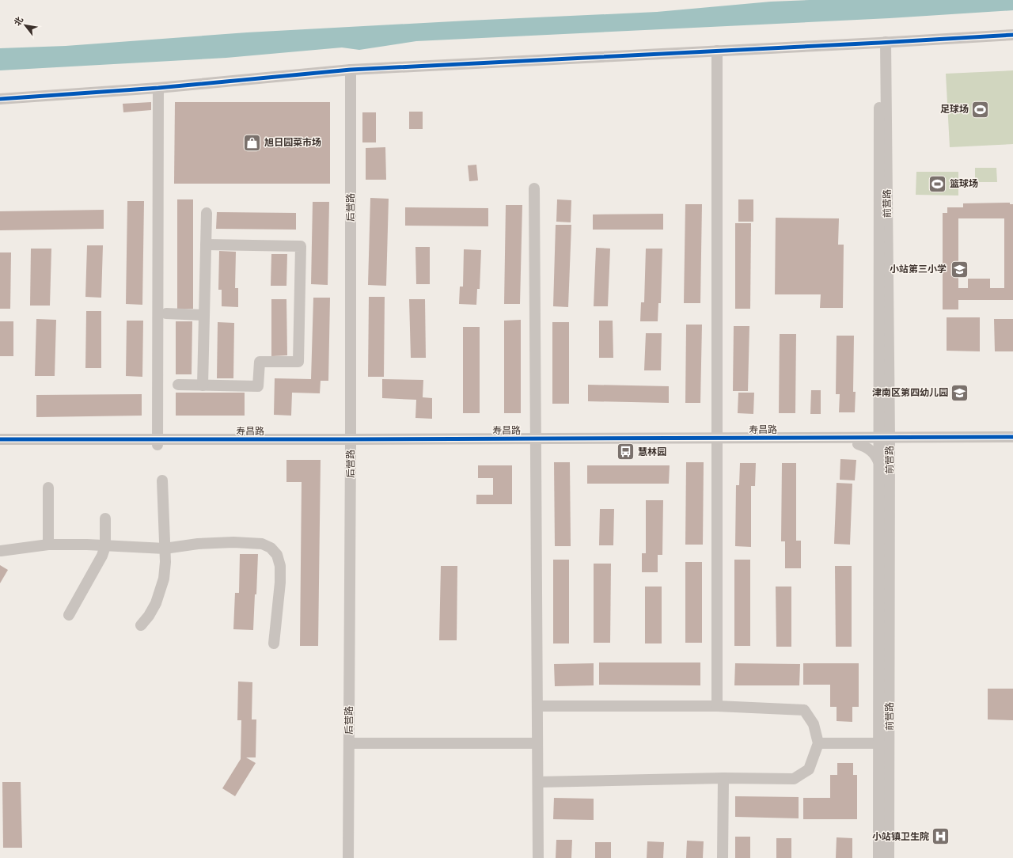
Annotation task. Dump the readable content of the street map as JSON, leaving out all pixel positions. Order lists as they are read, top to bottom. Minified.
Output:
{"streets":{"street":["前营路","后营路","寿昌路"]},"crossings":[["前营路","寿昌路"],["后营路","寿昌路"]],"places":{"sports":["足球场","篮球场"],"shop":["旭日园菜市场"],"school or university":["小站第三小学","津南区第四幼儿园"],"bus stop":["慧林园"],"hospital":["小站镇卫生院"]},"north":"top left"}
